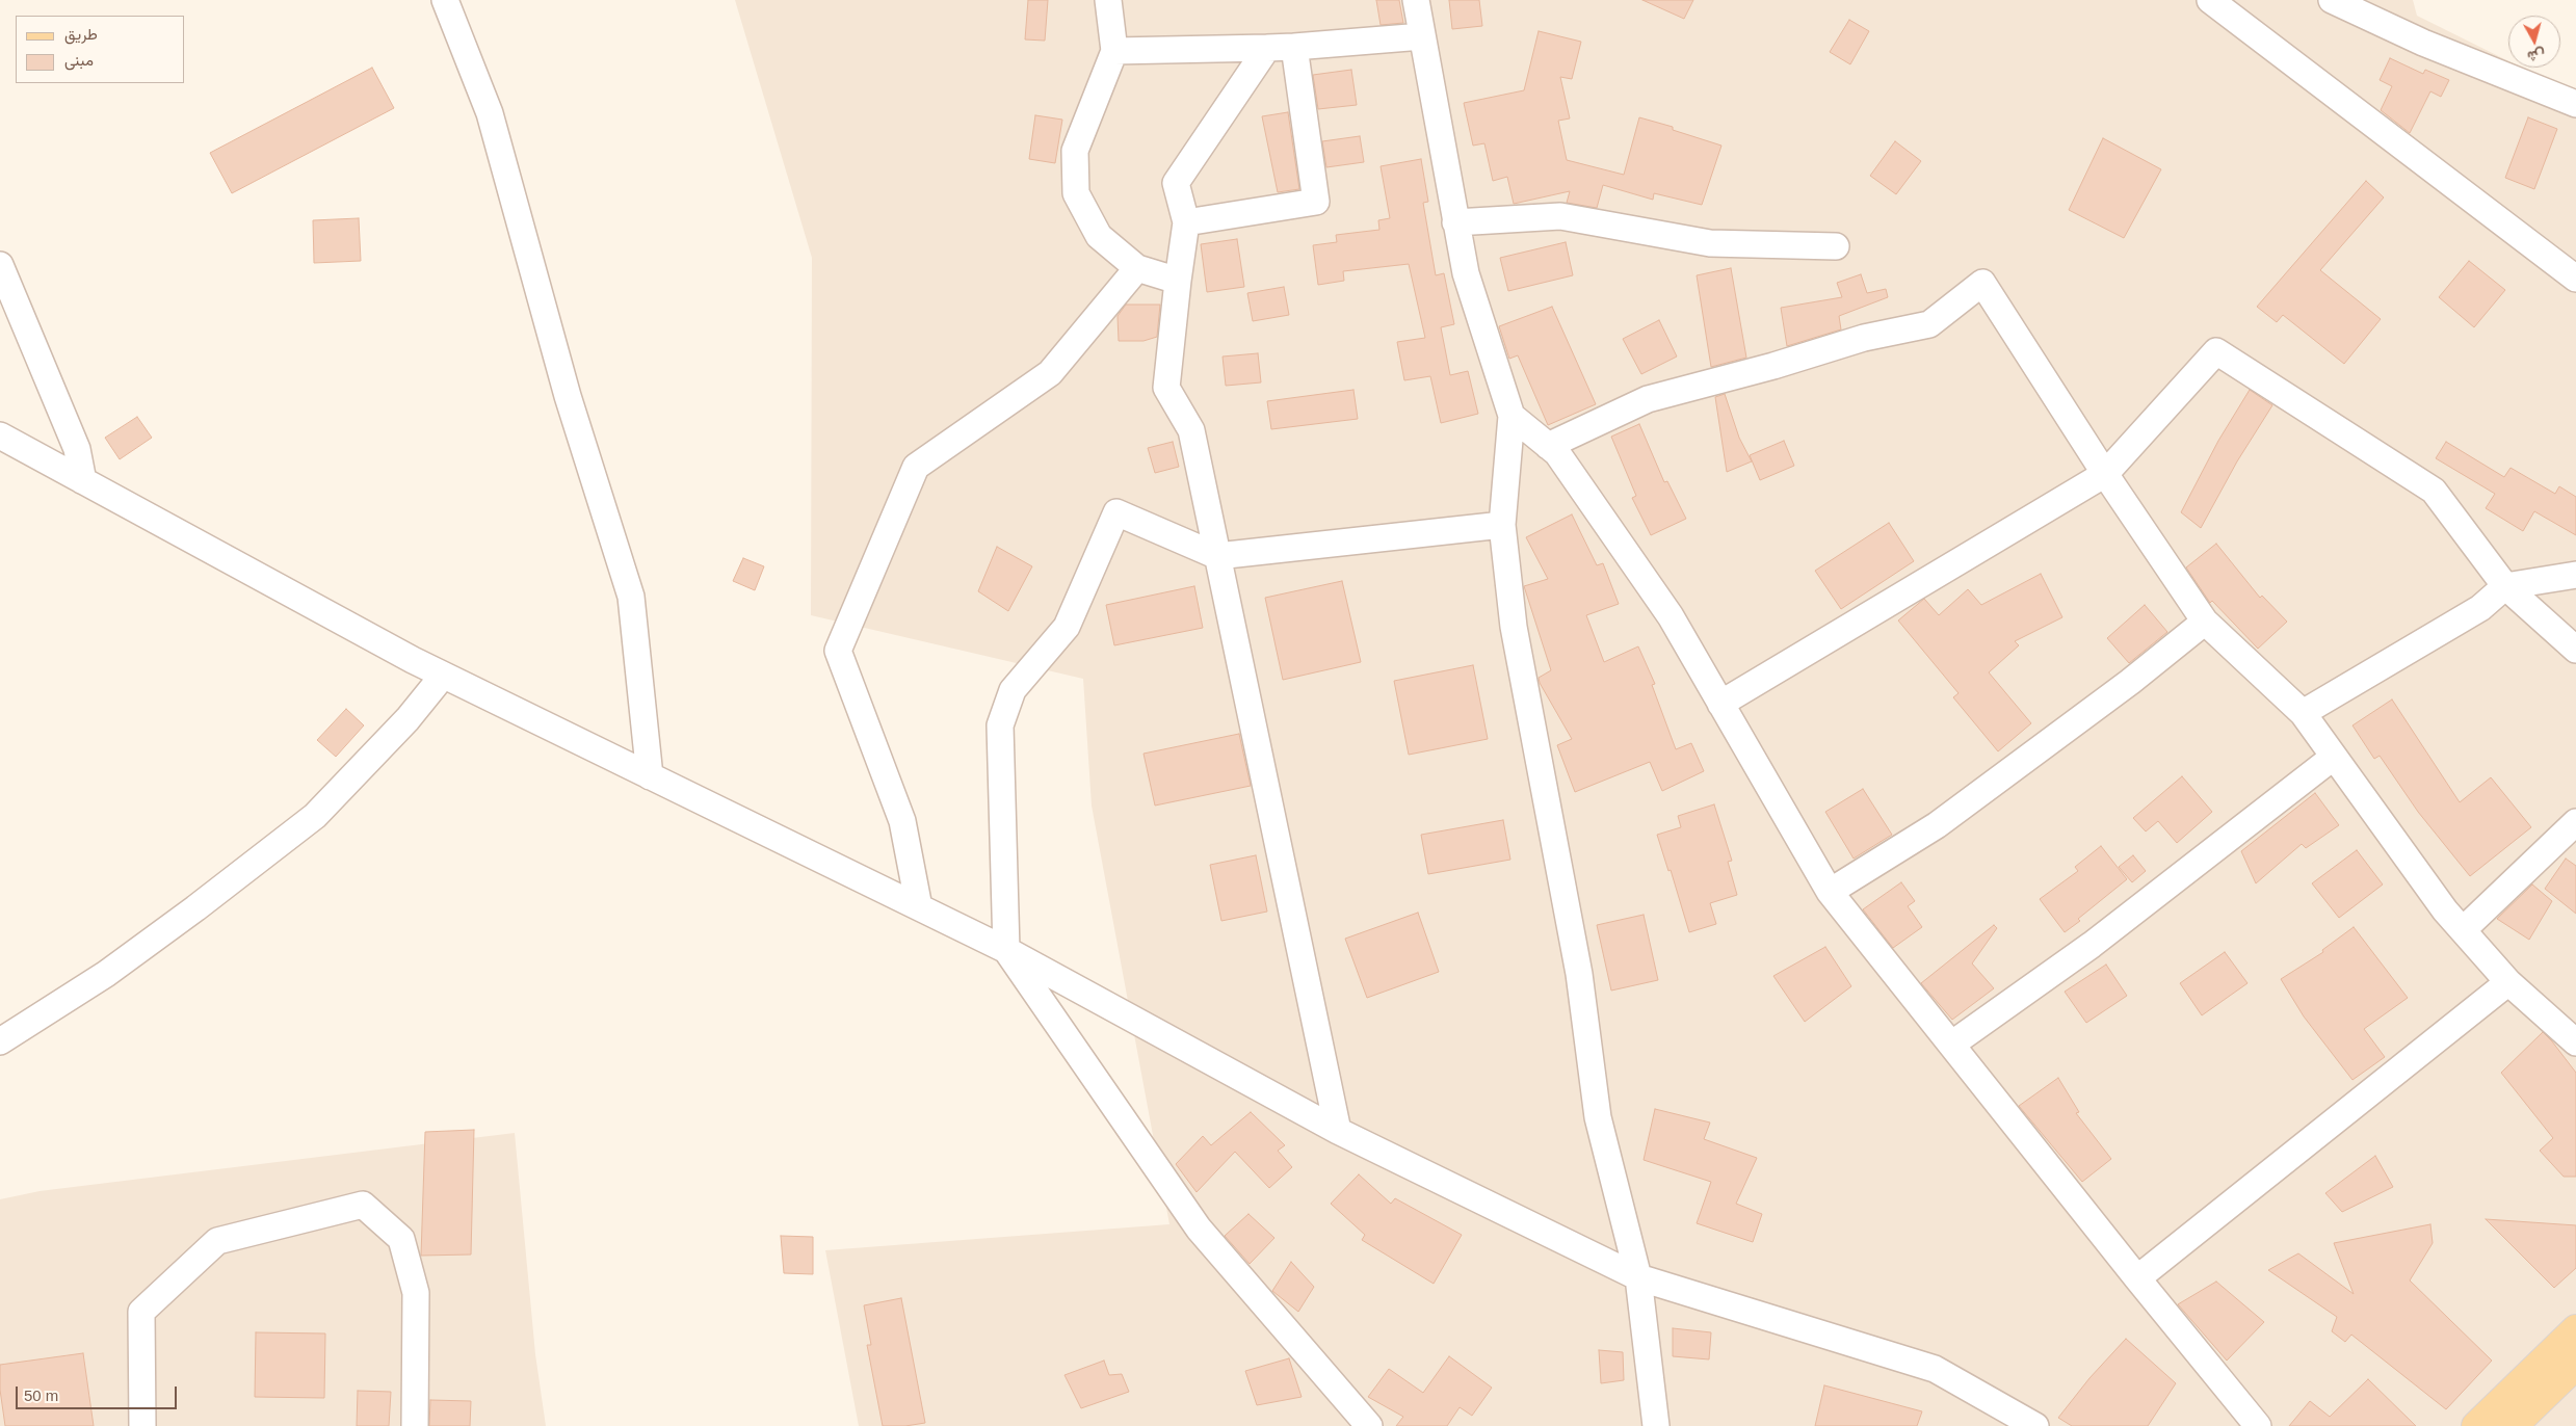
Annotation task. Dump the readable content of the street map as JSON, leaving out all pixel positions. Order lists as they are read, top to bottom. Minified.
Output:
{"legend":["طريق","مبنى"],"scale_bar":"50 m","north":"bottom"}
